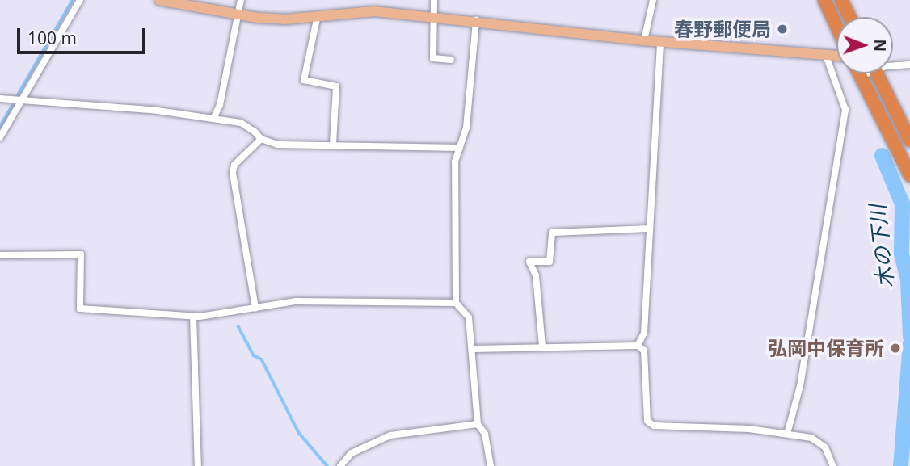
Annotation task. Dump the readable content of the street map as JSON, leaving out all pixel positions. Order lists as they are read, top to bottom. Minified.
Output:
{"water":["木の下川"],"places":["春野郵便局","弘岡中保育所"],"scale_bar":"100 m","north":"right"}
